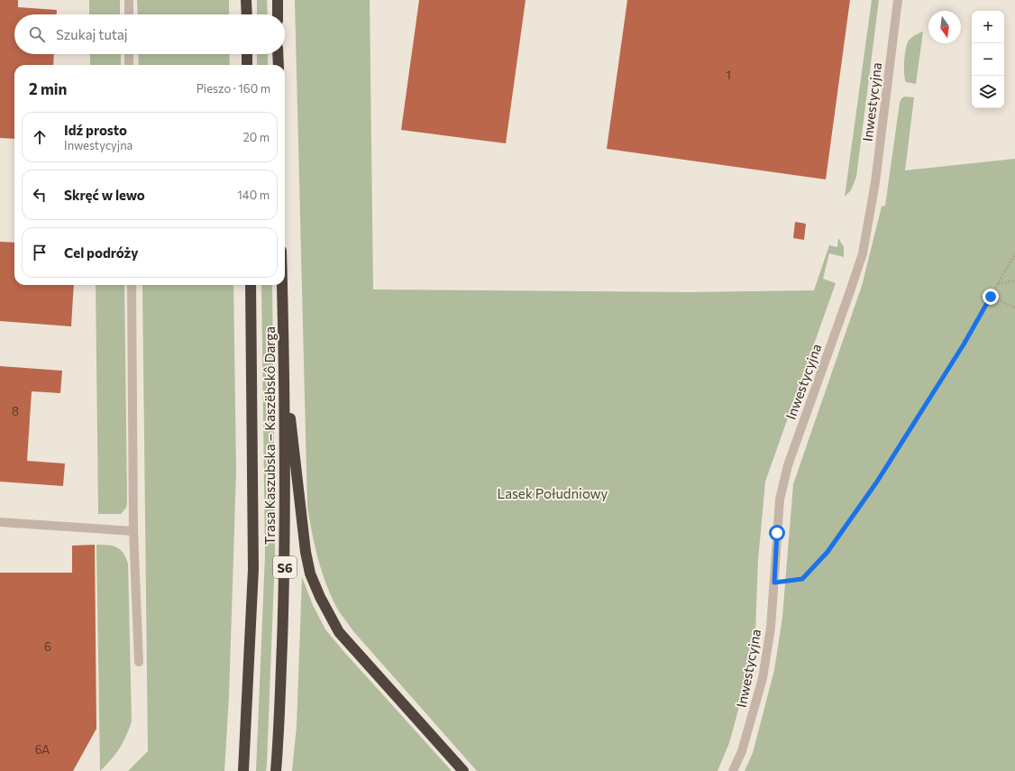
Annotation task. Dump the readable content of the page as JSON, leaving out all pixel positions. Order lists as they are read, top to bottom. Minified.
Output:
{"streets":{"highway":["Trasa Kaszubska – Kaszëbskô Darga","S6"],"street":["Inwestycyjna"]},"parks":["Lasek Południowy"],"house_numbers":["1","8","6","6A"],"north":"bottom","page":{"map_buttons":["+","−"],"search":"Szukaj tutaj","heading":["2 min","Pieszo · 160 m"],"list":[["Idź prosto","Inwestycyjna","20 m"],["Skręć w lewo","140 m"],"Cel podróży"]}}
